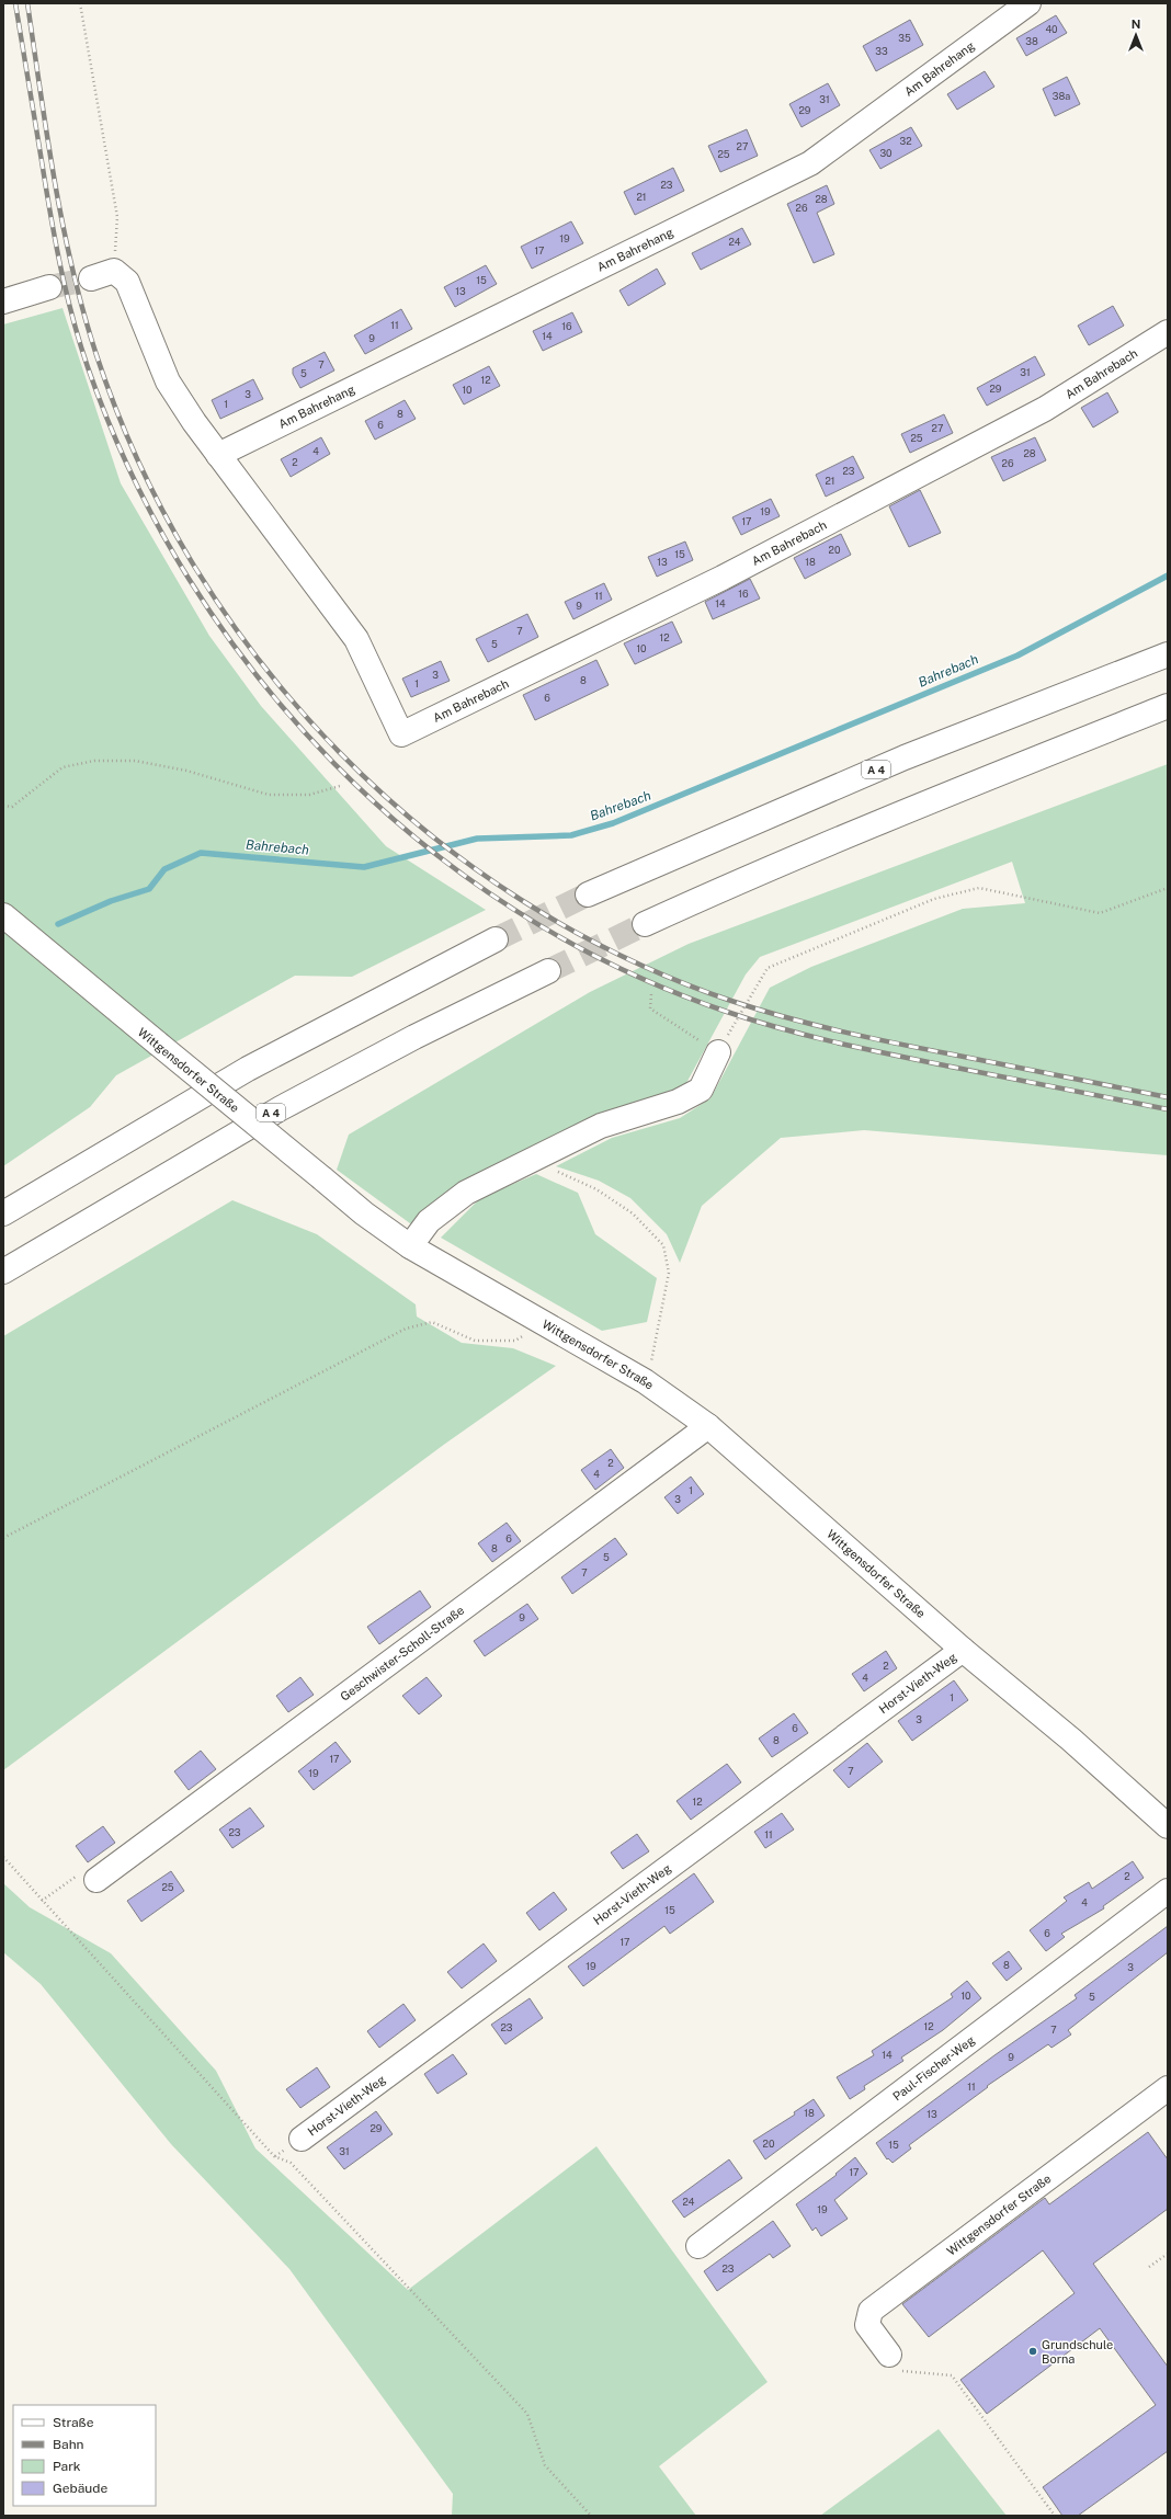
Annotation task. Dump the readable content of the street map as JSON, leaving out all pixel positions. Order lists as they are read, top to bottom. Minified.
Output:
{"streets":{"main road":["Am Bahrehang","Am Bahrebach","A 4","Wittgensdorfer Straße","Geschwister-Scholl-Straße","Horst-Vieth-Weg","Paul-Fischer-Weg"]},"crossings":[["Am Bahrehang","Am Bahrebach"],["Wittgensdorfer Straße","Geschwister-Scholl-Straße"],["Wittgensdorfer Straße","Horst-Vieth-Weg"]],"water":["Bahrebach"],"places":["Grundschule Borna"],"house_numbers":["40","35","38","33","38a","31","29","32","27","30","25","23","21","28","26","19","24","17","15","13","11","16","14","9","7","31","5","12","29","10","3","1","8","6","27","25","4","28","2","26","23","21","19","17","20","15","13","18","16","11","14","9","7","12","5","10","3","8","1","6","2","4","1","3","6","8","5","7","9","2","4","1","3","6","8","17","7","19","12","23","11","2","25","4","15","6","17","8","19","3","10","5","12","23","7","14","9","11","18","13","29","20","15","31","17","24","19","23"],"legend":["Straße","Bahn","Park","Gebäude"],"north":"top"}
